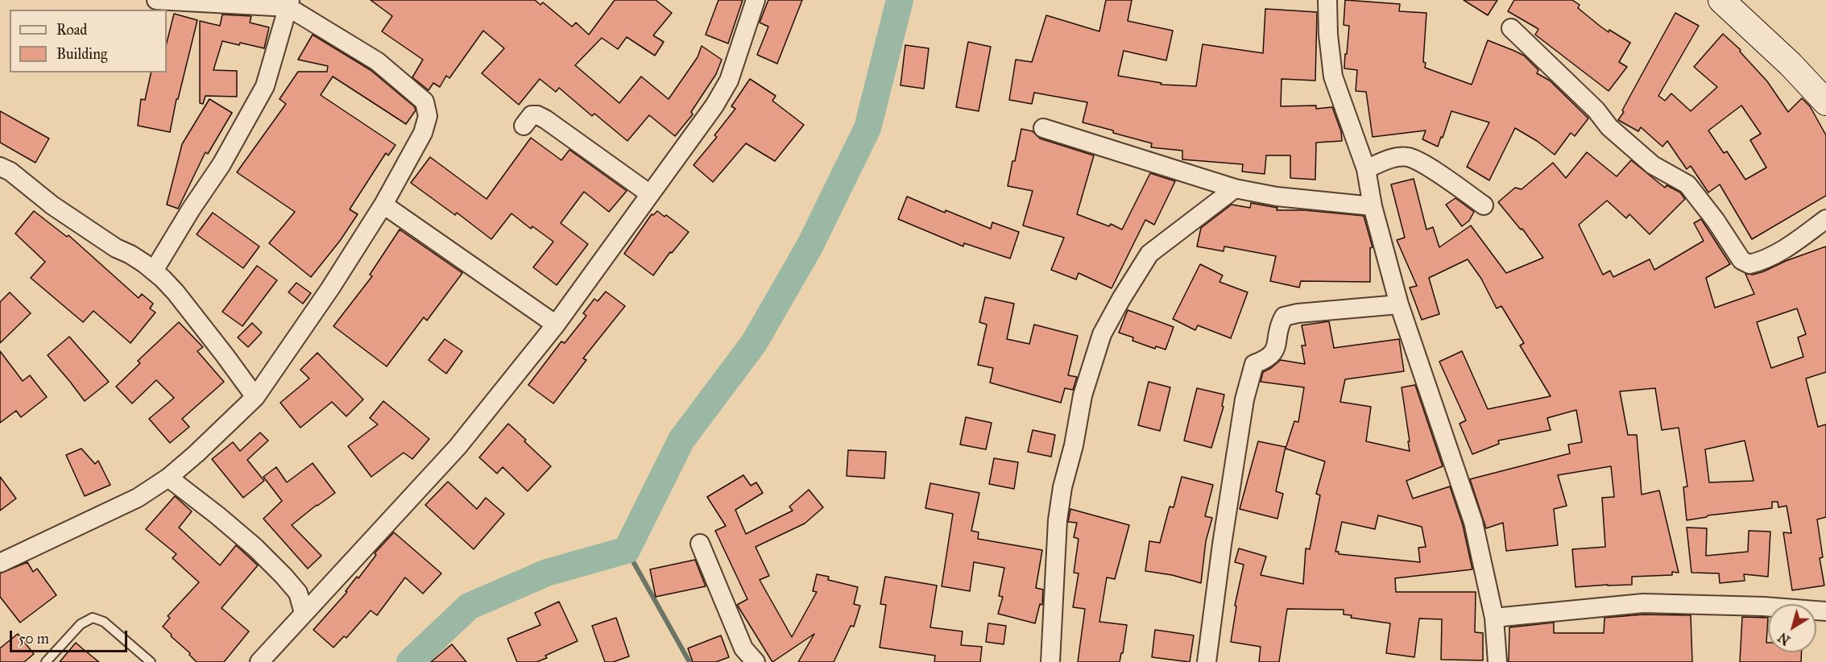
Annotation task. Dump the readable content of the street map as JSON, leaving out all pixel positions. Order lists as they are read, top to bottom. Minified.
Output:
{"legend":["Road","Building"],"scale_bar":"50 m","north":"bottom left"}
